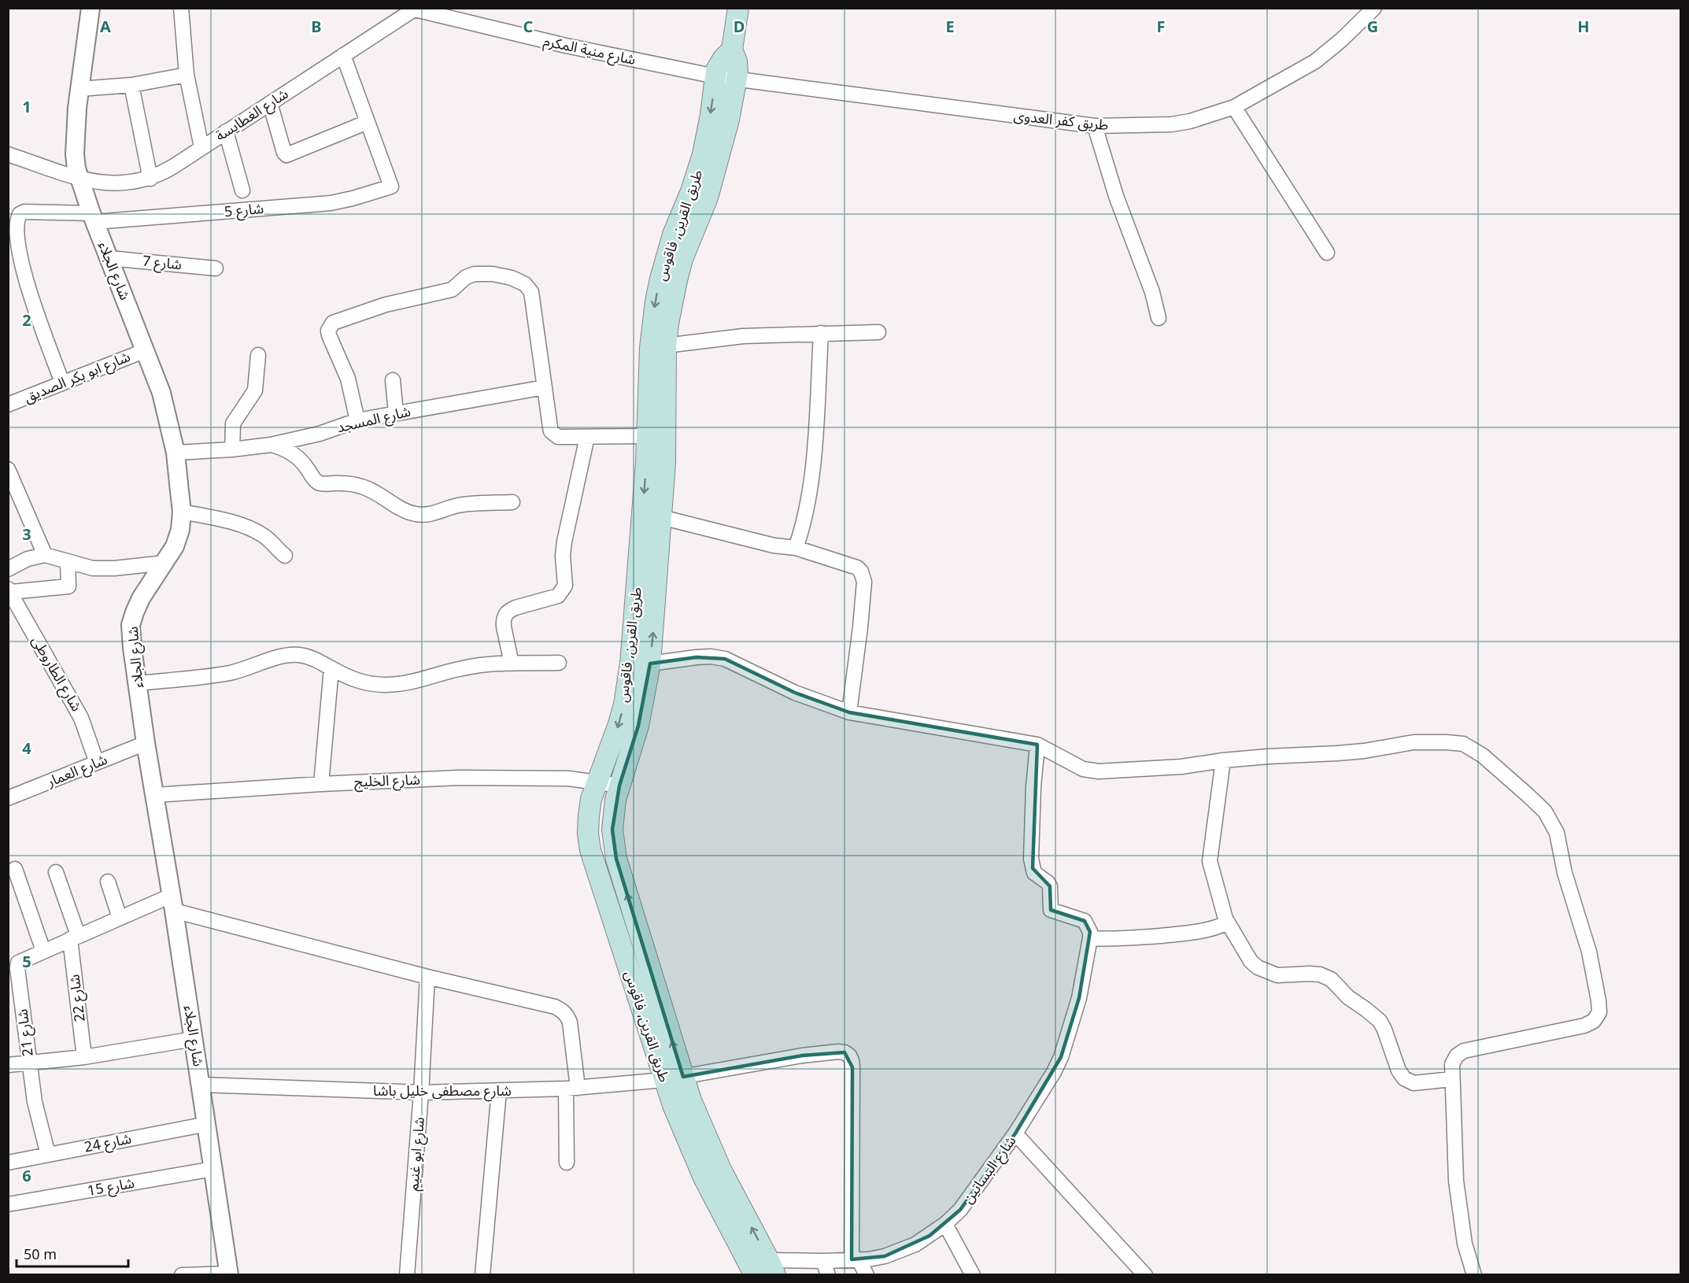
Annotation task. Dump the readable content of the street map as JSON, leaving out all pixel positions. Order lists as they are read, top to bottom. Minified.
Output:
{"streets":{"main road":["طريق القرين, فاقوس"],"street":["شارع منية المكرم","شارع الغطايسة","طريق كفر العدوى","شارع 5","شارع 7","شارع الجلاء","شارع ابو بكر الصديق","شارع المسجد","شارع الطاروطى","شارع العمار","شارع الخليج","شارع 22","شارع 21","شارع مصطفى خليل باشا","شارع 24","شارع ابو غنيم","شارع البساتين","شارع 15"]},"crossings":[["شارع منية المكرم","شارع الغطايسة"],["شارع منية المكرم","طريق كفر العدوى"],["شارع منية المكرم","طريق القرين, فاقوس"],["شارع الغطايسة","شارع الجلاء"],["طريق كفر العدوى","طريق القرين, فاقوس"],["شارع 5","شارع الجلاء"],["شارع 5","شارع ابو بكر الصديق"],["طريق القرين, فاقوس","شارع الخليج"],["طريق القرين, فاقوس","شارع مصطفى خليل باشا"],["طريق القرين, فاقوس","شارع البساتين"],["شارع 7","شارع الجلاء"],["شارع الجلاء","شارع ابو بكر الصديق"],["شارع الجلاء","شارع المسجد"],["شارع الجلاء","شارع العمار"],["شارع الجلاء","شارع الخليج"],["شارع الجلاء","شارع 21"],["شارع الجلاء","شارع مصطفى خليل باشا"],["شارع الجلاء","شارع 24"],["شارع الجلاء","شارع 15"],["شارع الطاروطى","شارع العمار"],["شارع 22","شارع 21"],["شارع 21","شارع 24"],["شارع مصطفى خليل باشا","شارع ابو غنيم"],["شارع مصطفى خليل باشا","شارع البساتين"]],"scale_bar":"50 m","grid":{"columns":["A","B","C","D","E","F","G","H"],"rows":["1","2","3","4","5","6"]}}
